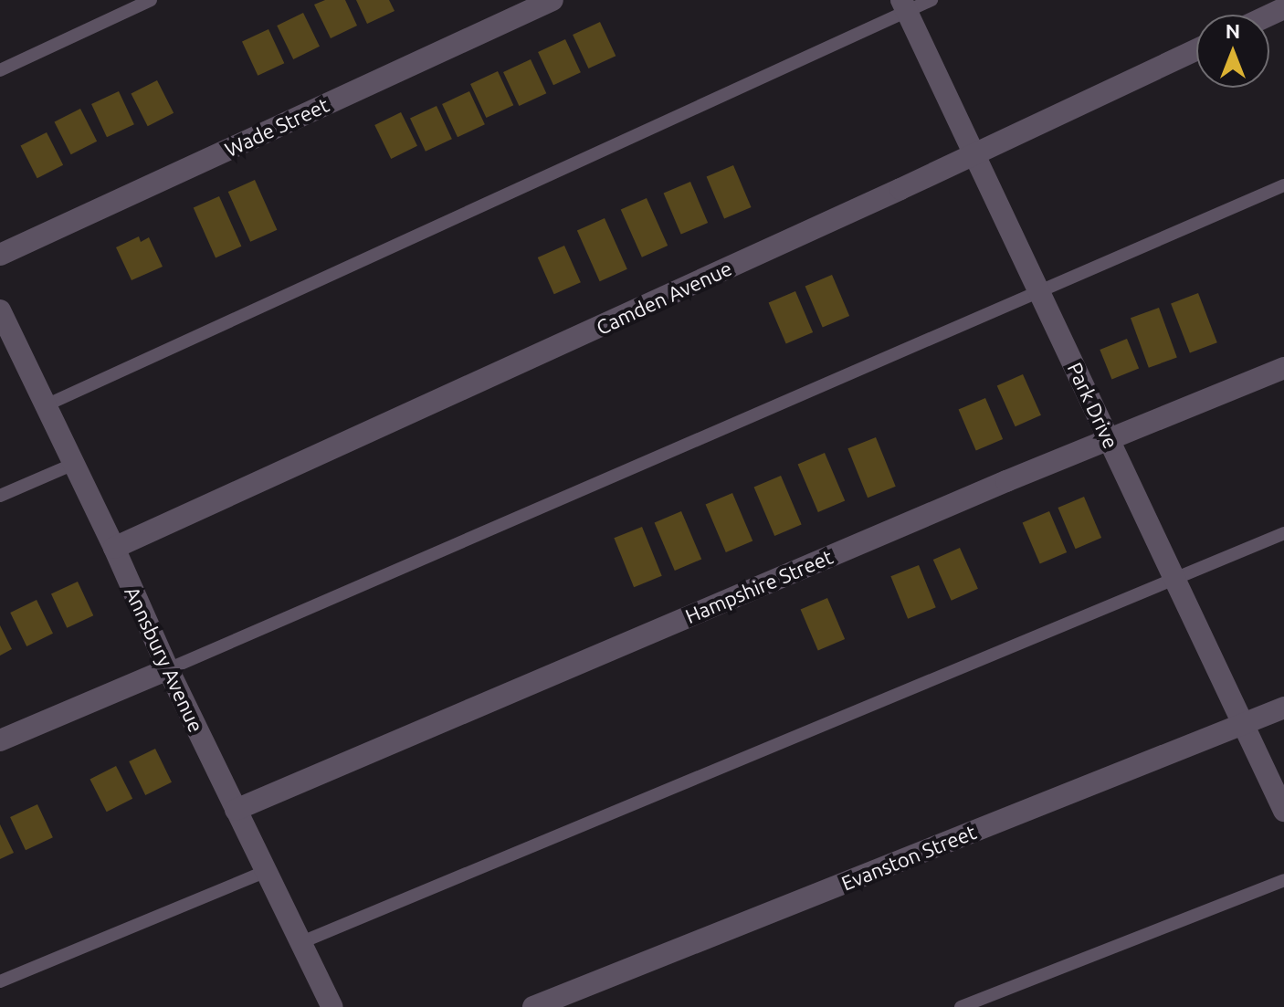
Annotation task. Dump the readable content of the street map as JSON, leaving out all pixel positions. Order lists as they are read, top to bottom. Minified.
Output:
{"streets":{"street":["Wade Street","Camden Avenue","Park Drive","Hampshire Street","Annsbury Avenue","Evanston Street"]},"crossings":[["Camden Avenue","Park Drive"],["Camden Avenue","Annsbury Avenue"],["Park Drive","Hampshire Street"],["Park Drive","Evanston Street"],["Hampshire Street","Annsbury Avenue"]],"north":"top"}
